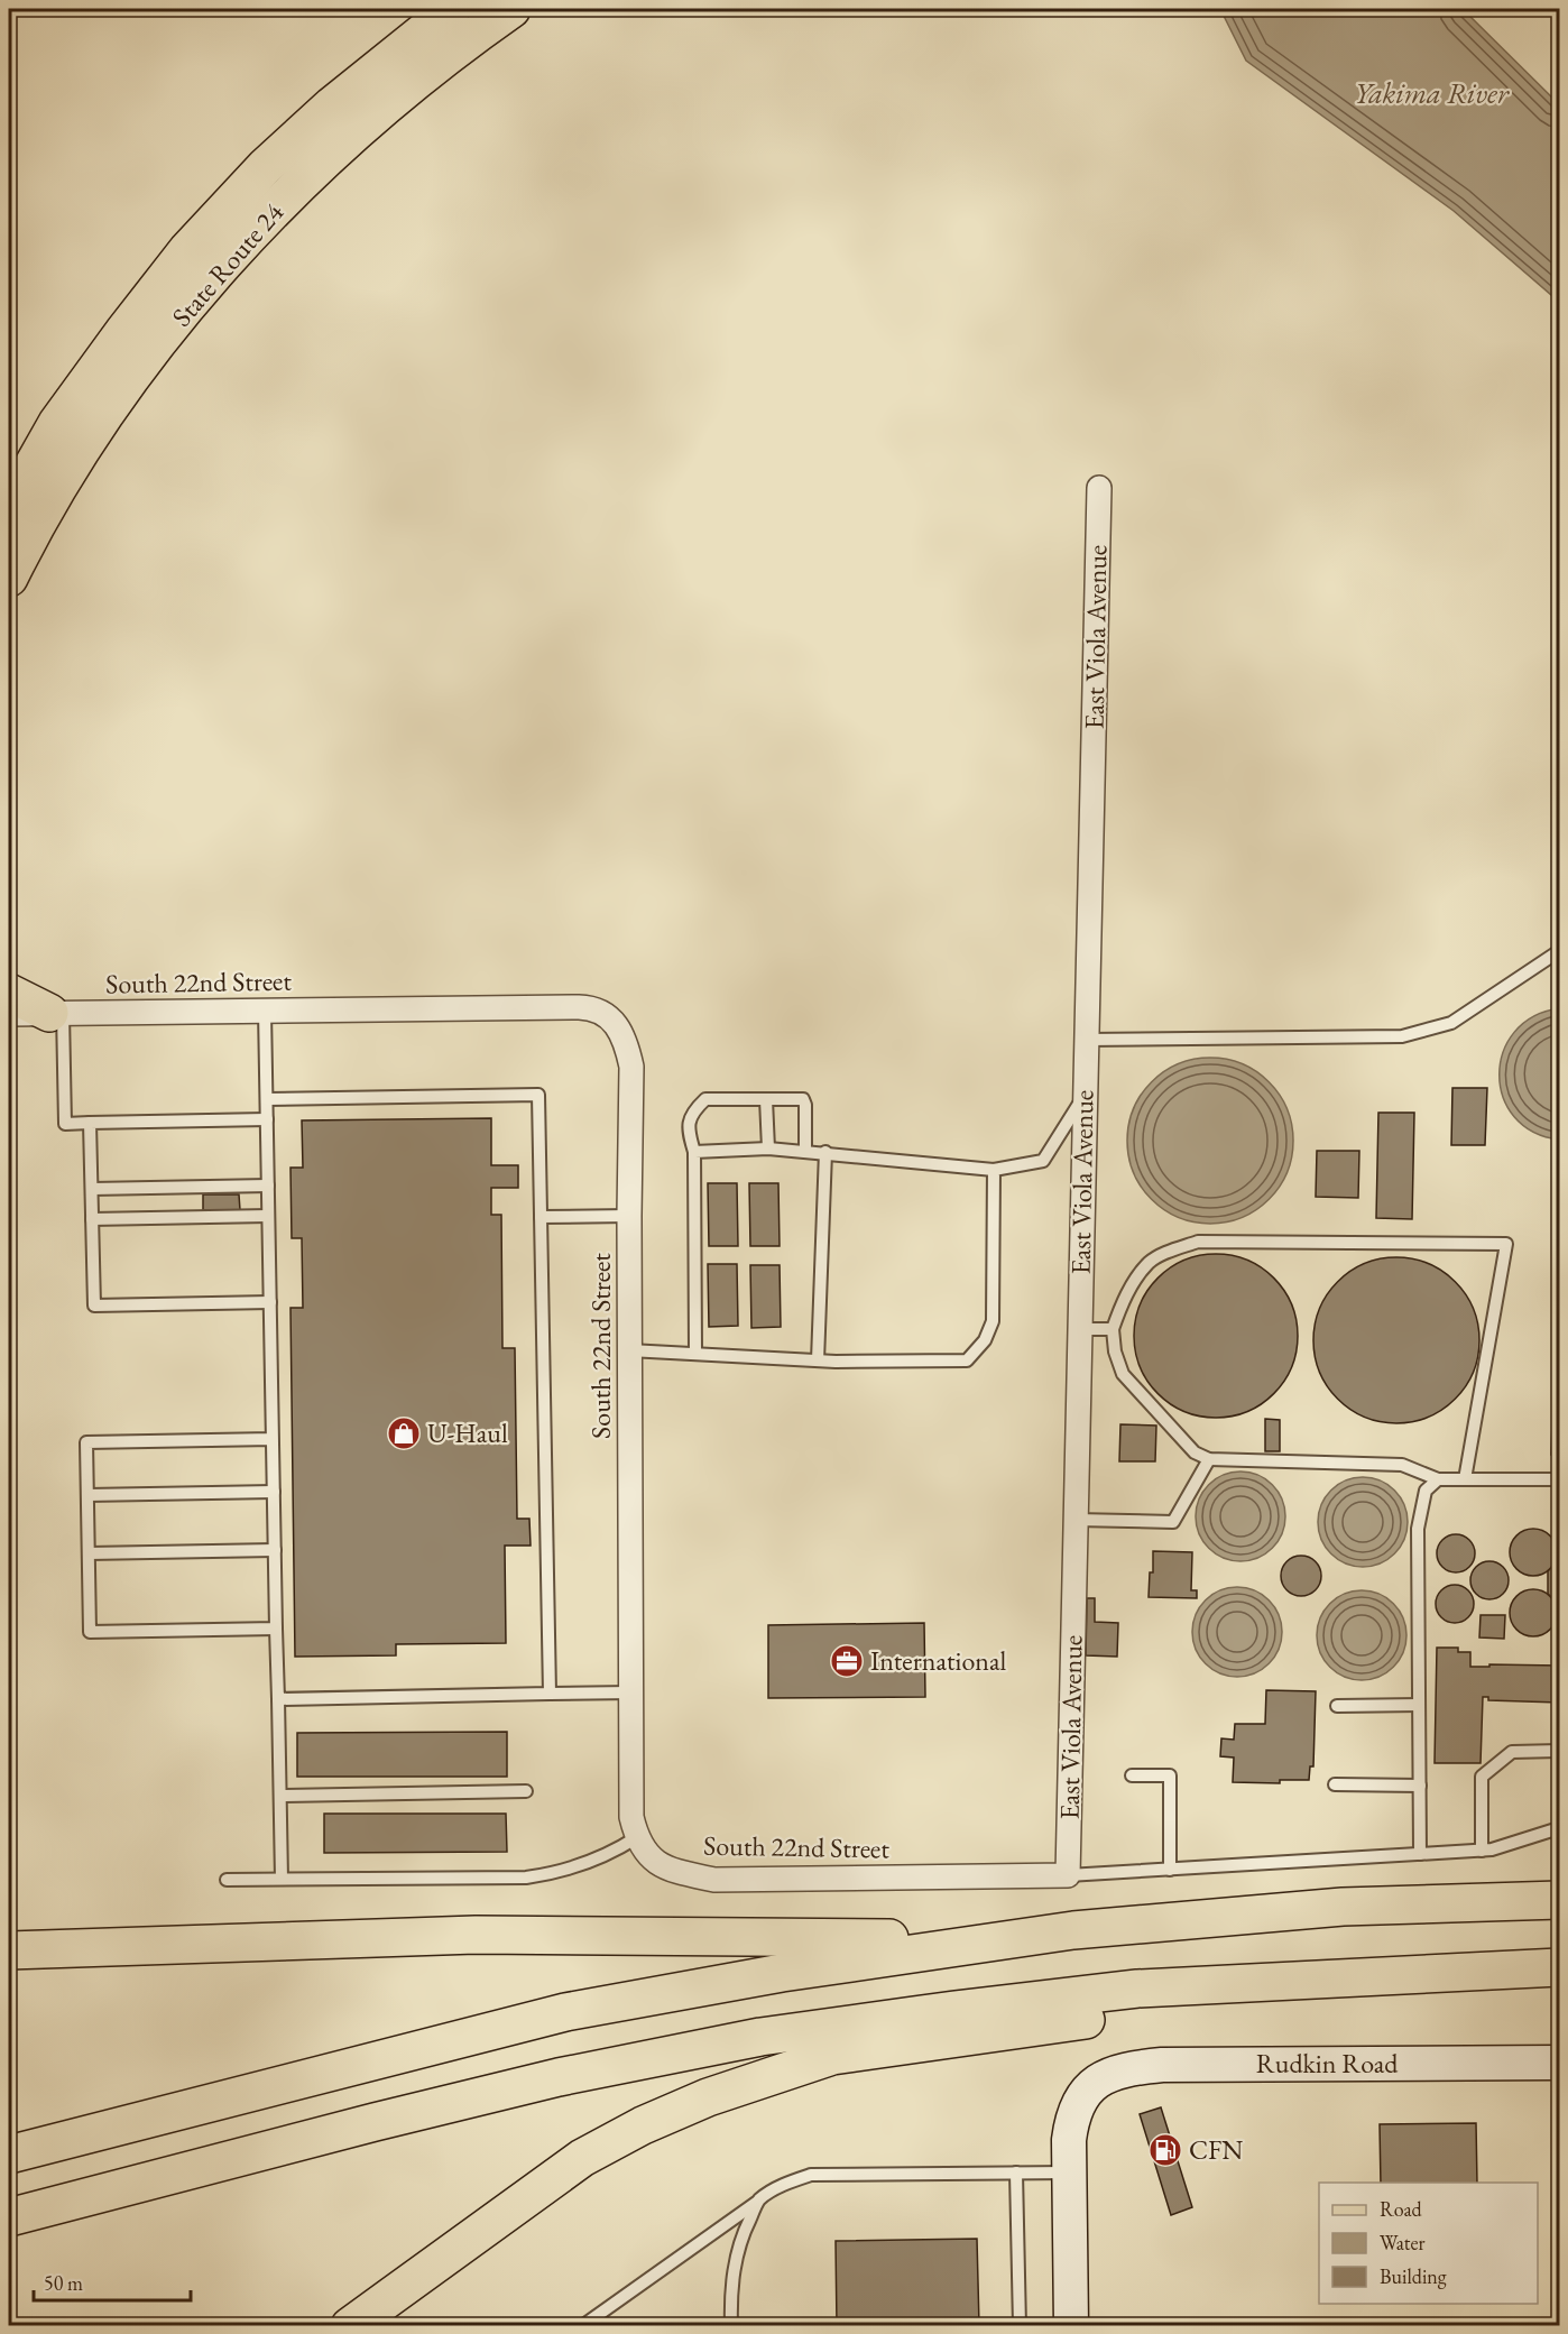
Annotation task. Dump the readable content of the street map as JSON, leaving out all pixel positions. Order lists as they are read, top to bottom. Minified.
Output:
{"streets":{"main road":["State Route 24"],"street":["East Viola Avenue","South 22nd Street","Rudkin Road"]},"crossings":[["East Viola Avenue","South 22nd Street"]],"water":["Yakima River"],"places":{"shop":["U-Haul"],"office":["International"],"fuel station":["CFN"]},"legend":["Road","Water","Building"],"scale_bar":"50 m"}
